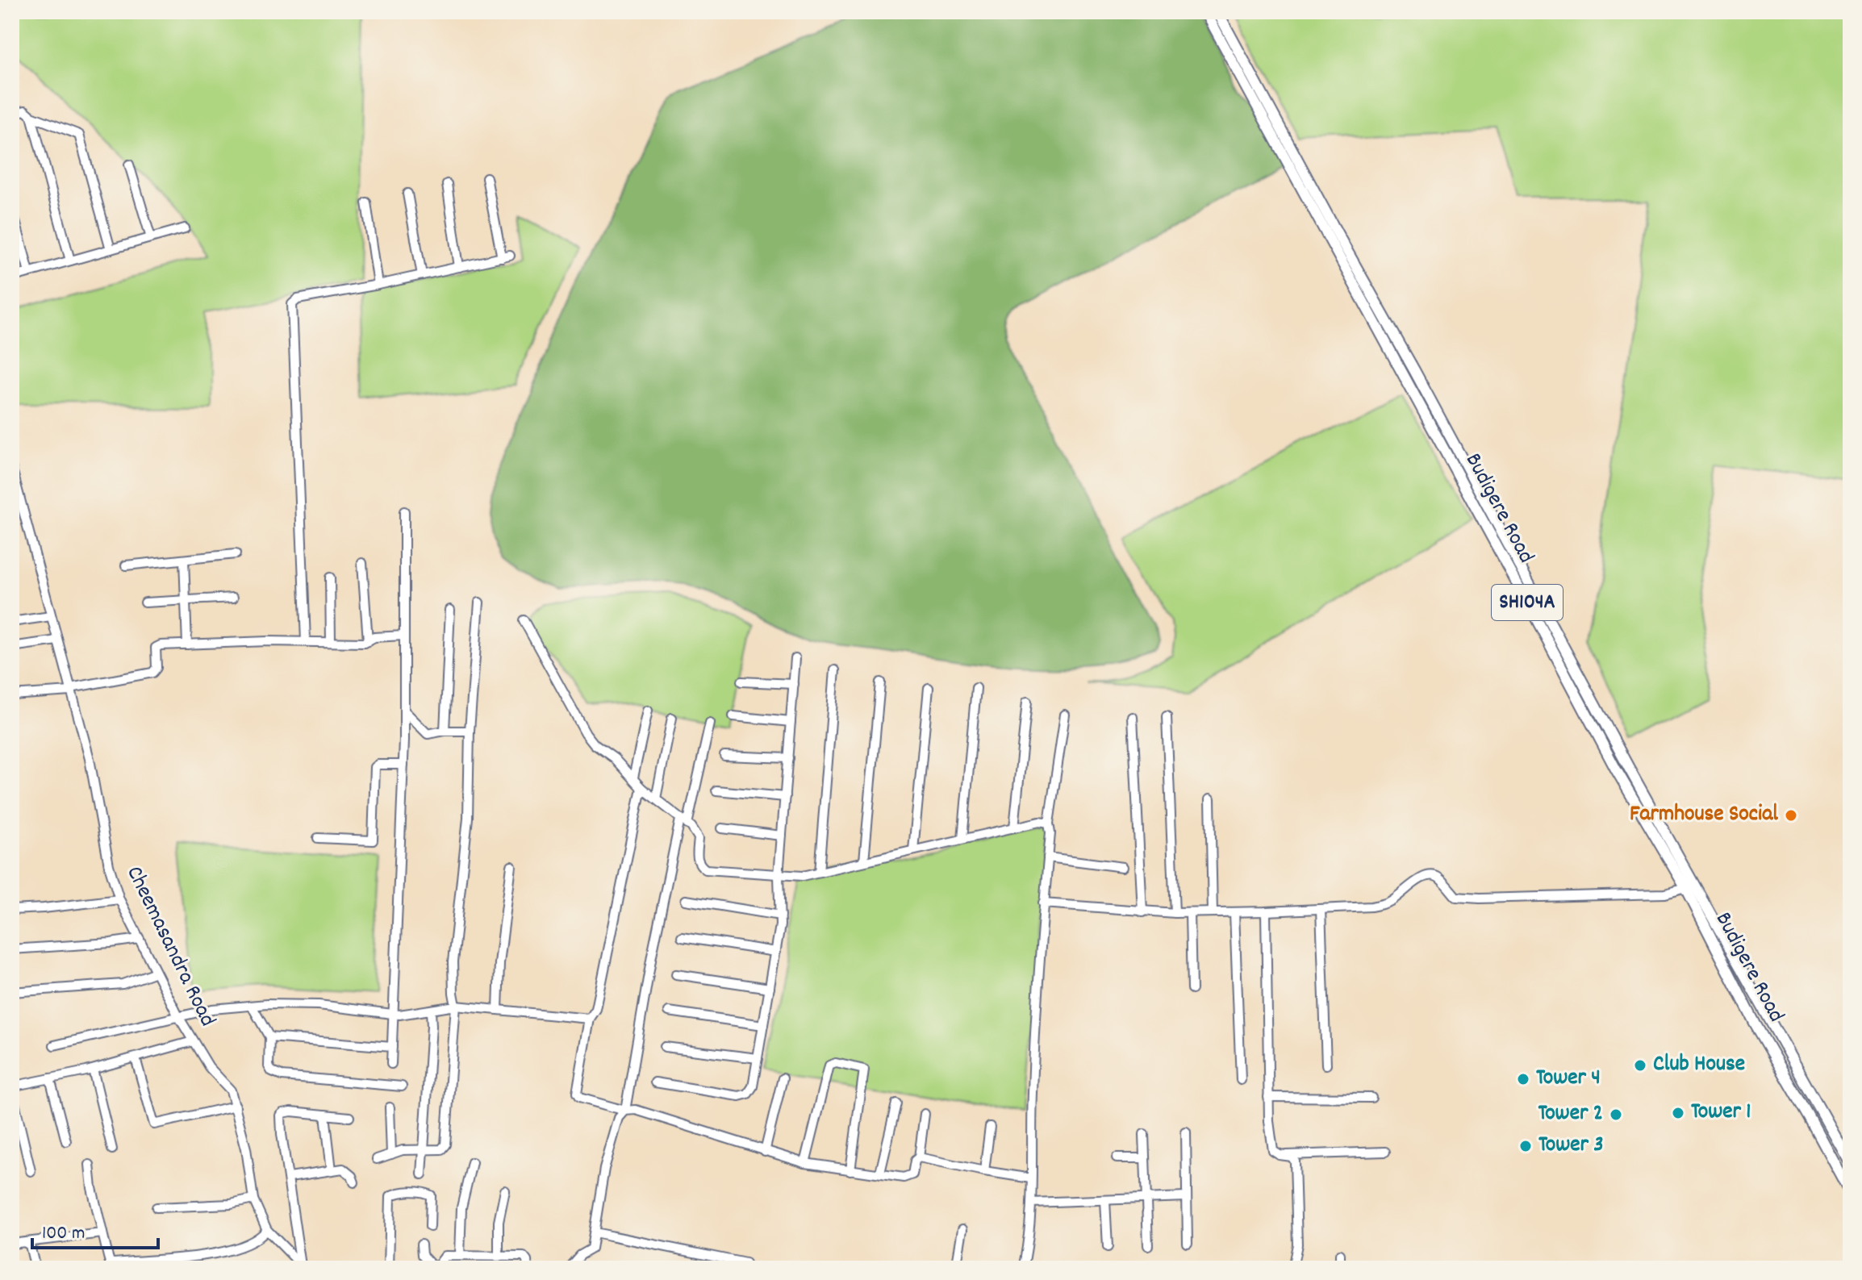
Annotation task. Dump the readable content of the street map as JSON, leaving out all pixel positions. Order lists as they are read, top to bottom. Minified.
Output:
{"streets":{"main road":["Budigere Road","SH104A"],"street":["Cheemasandra Road"]},"places":["Farmhouse Social","Club House","Tower 4","Tower 1","Tower 2","Tower 3"],"scale_bar":"100 m"}
